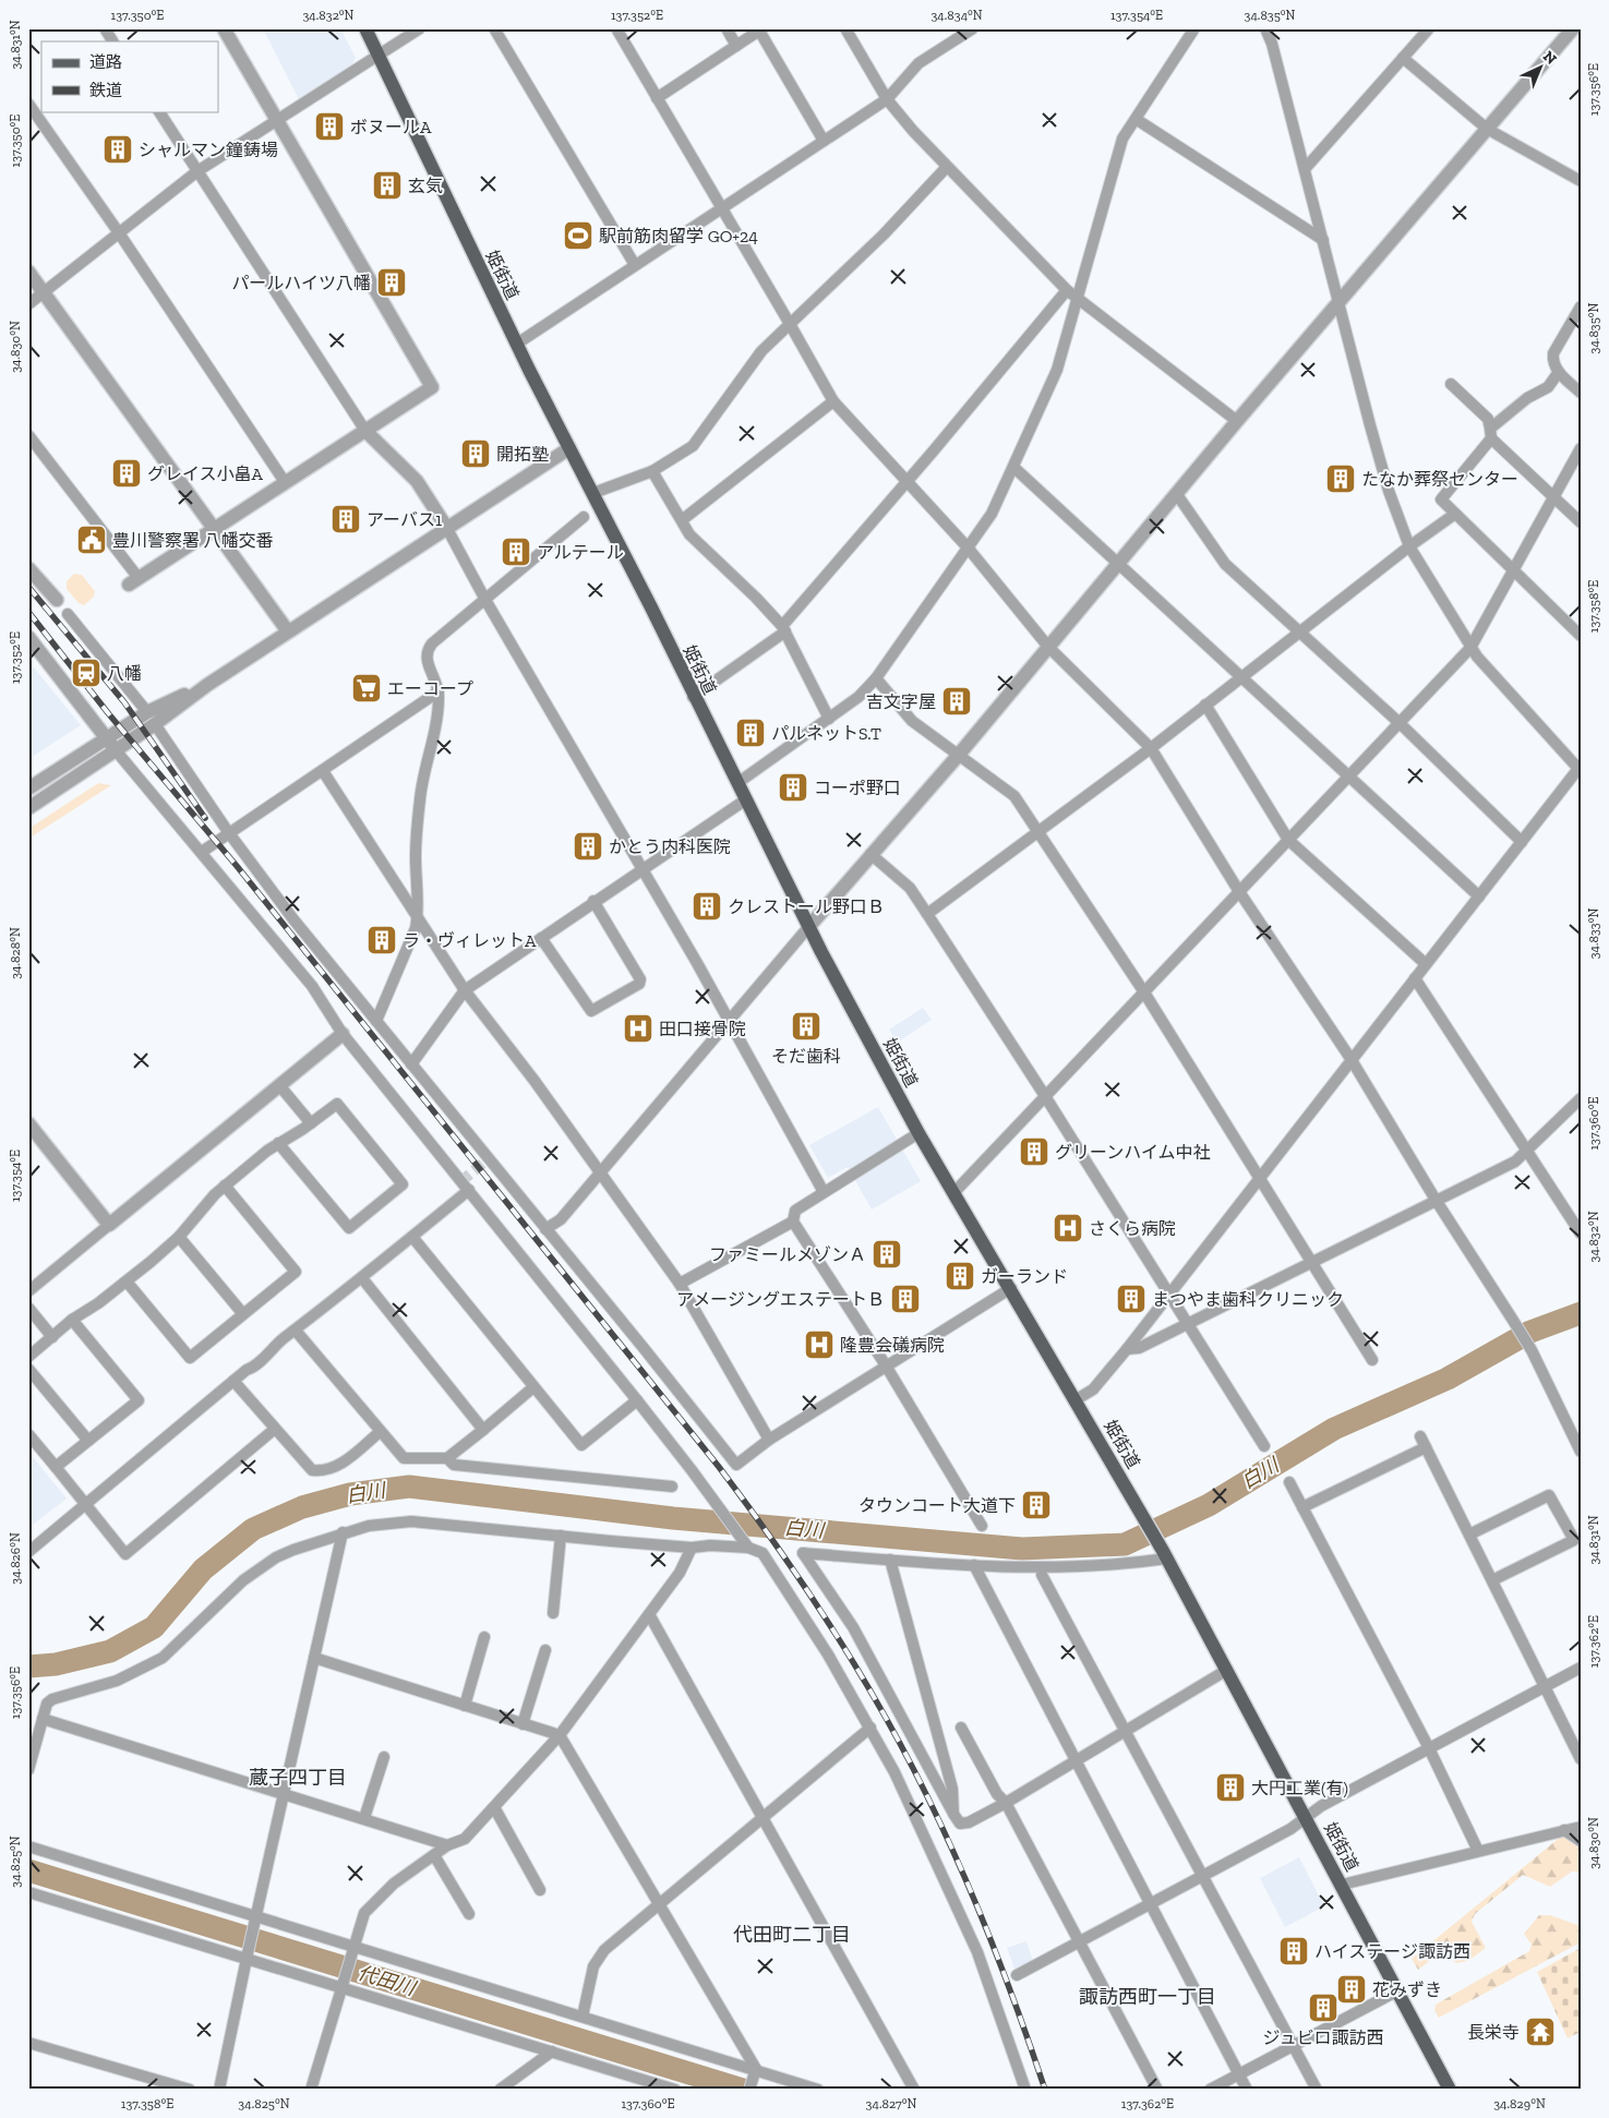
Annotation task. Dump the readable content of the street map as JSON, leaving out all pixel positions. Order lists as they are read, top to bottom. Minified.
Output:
{"streets":{"main road":["姫街道"]},"districts":["蔵子四丁目","代田町二丁目","諏訪西町一丁目"],"water":["白川","代田川"],"places":{"building":["ボヌールA","シャルマン鐘鋳場","玄気","パールハイツ八幡","開拓塾","グレイス小畠A","たなか葬祭センター","アーバス1","アルテール","吉文字屋","パルネットS.T","コーポ野口","かとう内科医院","クレストール野口Ｂ","ラ・ヴィレットA","そだ歯科","グリーンハイム中社","ファミールメゾンＡ","ガーランド","アメージングエステートＢ","まつやま歯科クリニック","タウンコート大道下","大円工業(有)","ハイステージ諏訪西","花みずき","ジュビロ諏訪西"],"sports":["駅前筋肉留学 GO+24"],"public building":["豊川警察署 八幡交番"],"station":["八幡"],"supermarket":["エーコープ"],"hospital":["田口接骨院","さくら病院","隆豊会礒病院"],"temple":["長栄寺"]},"legend":["道路","鉄道"],"north":"top right","coordinates":["137.350°E","34.832°N","137.352°E","34.834°N","137.354°E","34.835°N","34.831°N","137.356°E","34.830°N","137.358°E","34.833°N","34.828°N","137.360°E","34.826°N","137.362°E","34.825°N","34.827°N","34.829°N"]}
